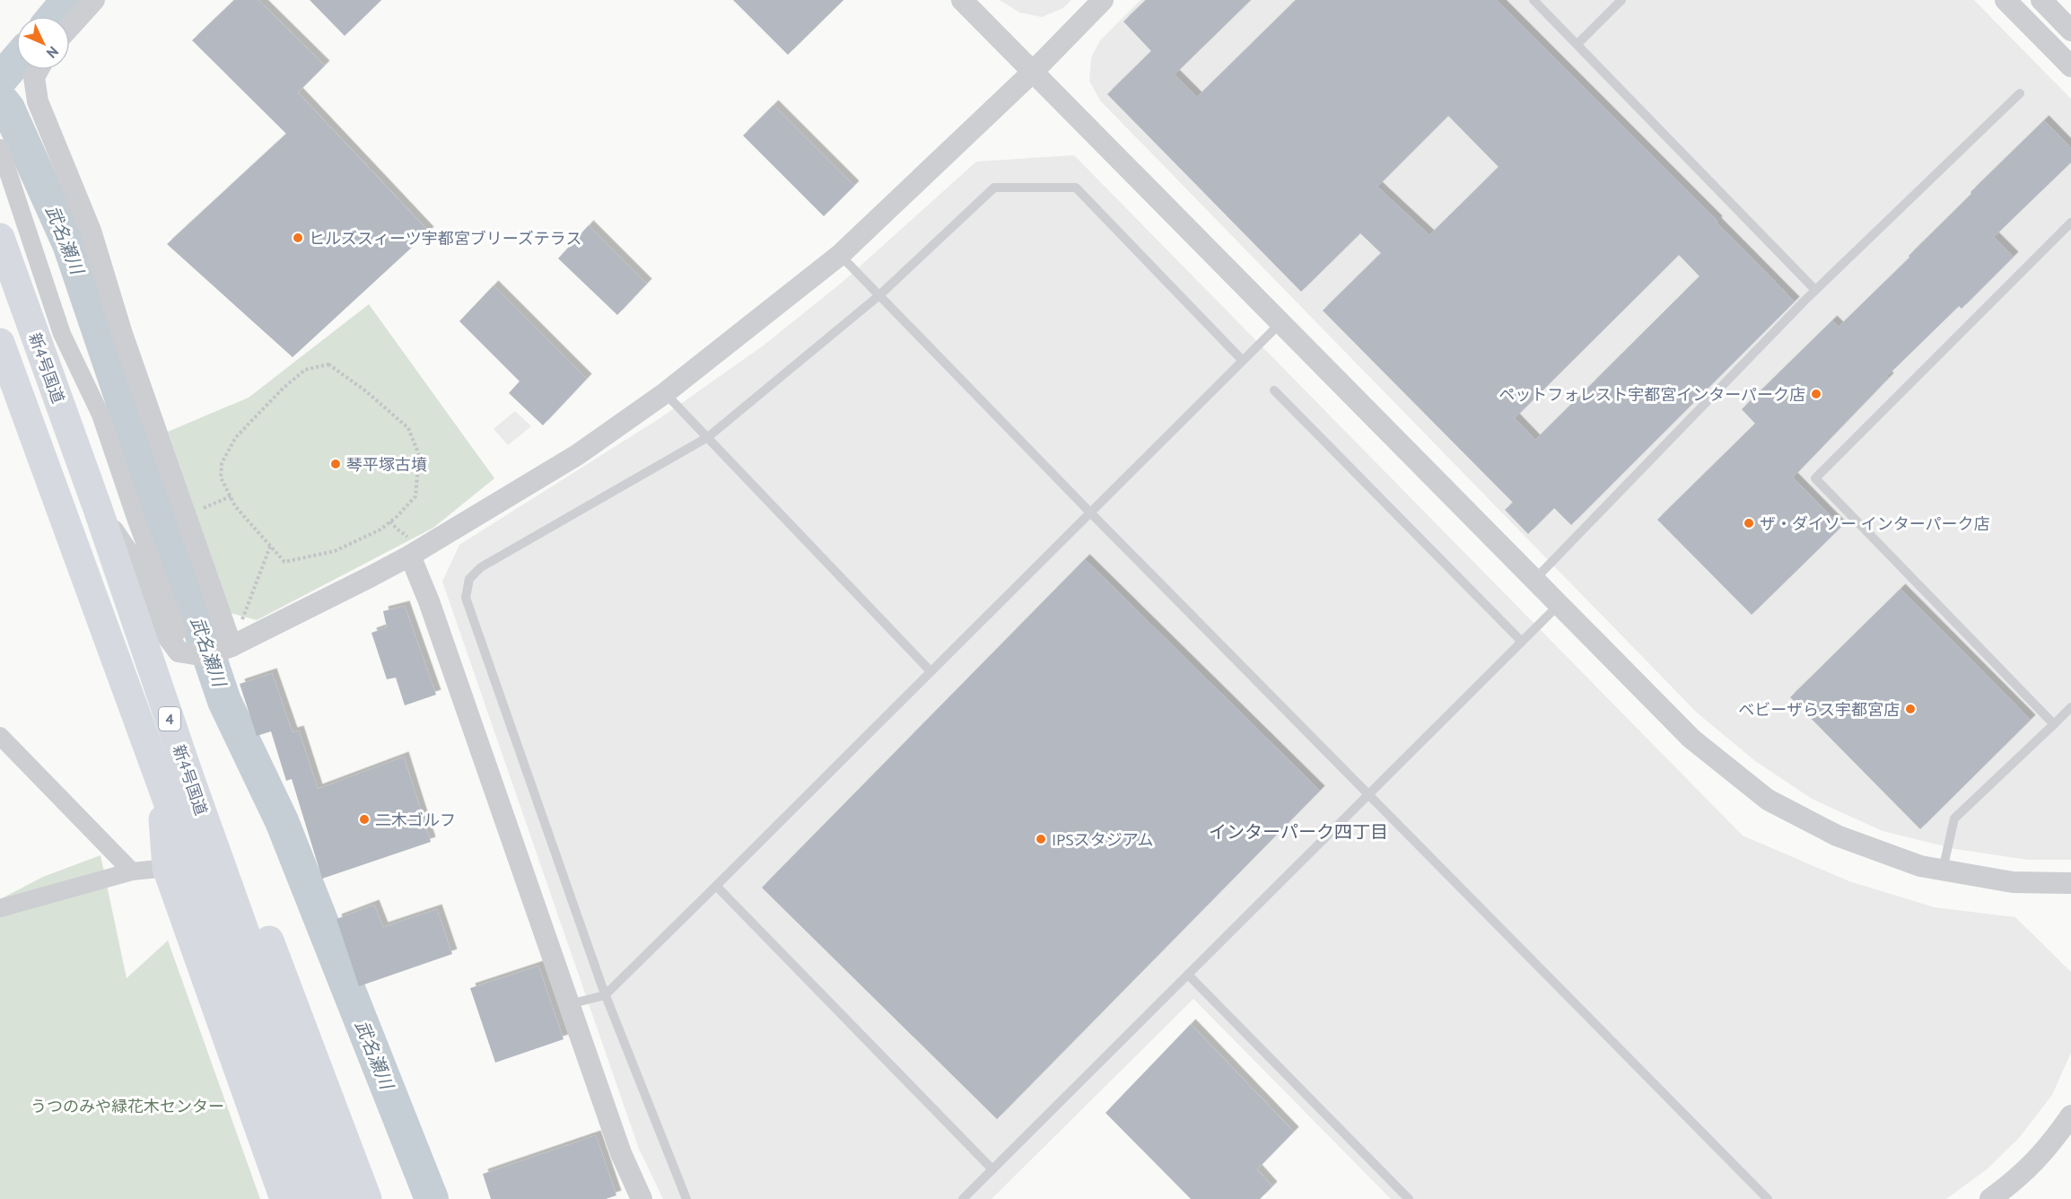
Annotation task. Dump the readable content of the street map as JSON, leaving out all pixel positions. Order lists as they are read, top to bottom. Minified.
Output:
{"streets":{"highway":["新4号国道","4"]},"districts":["インターパーク四丁目"],"water":["武名瀬川"],"parks":["うつのみや緑花木センター"],"places":["ヒルズスィーツ宇都宮ブリーズテラス","ペットフォレスト宇都宮インターパーク店","琴平塚古墳","ザ・ダイソー インターパーク店","ベビーザらス宇都宮店","二木ゴルフ","IPSスタジアム"],"north":"bottom right"}
